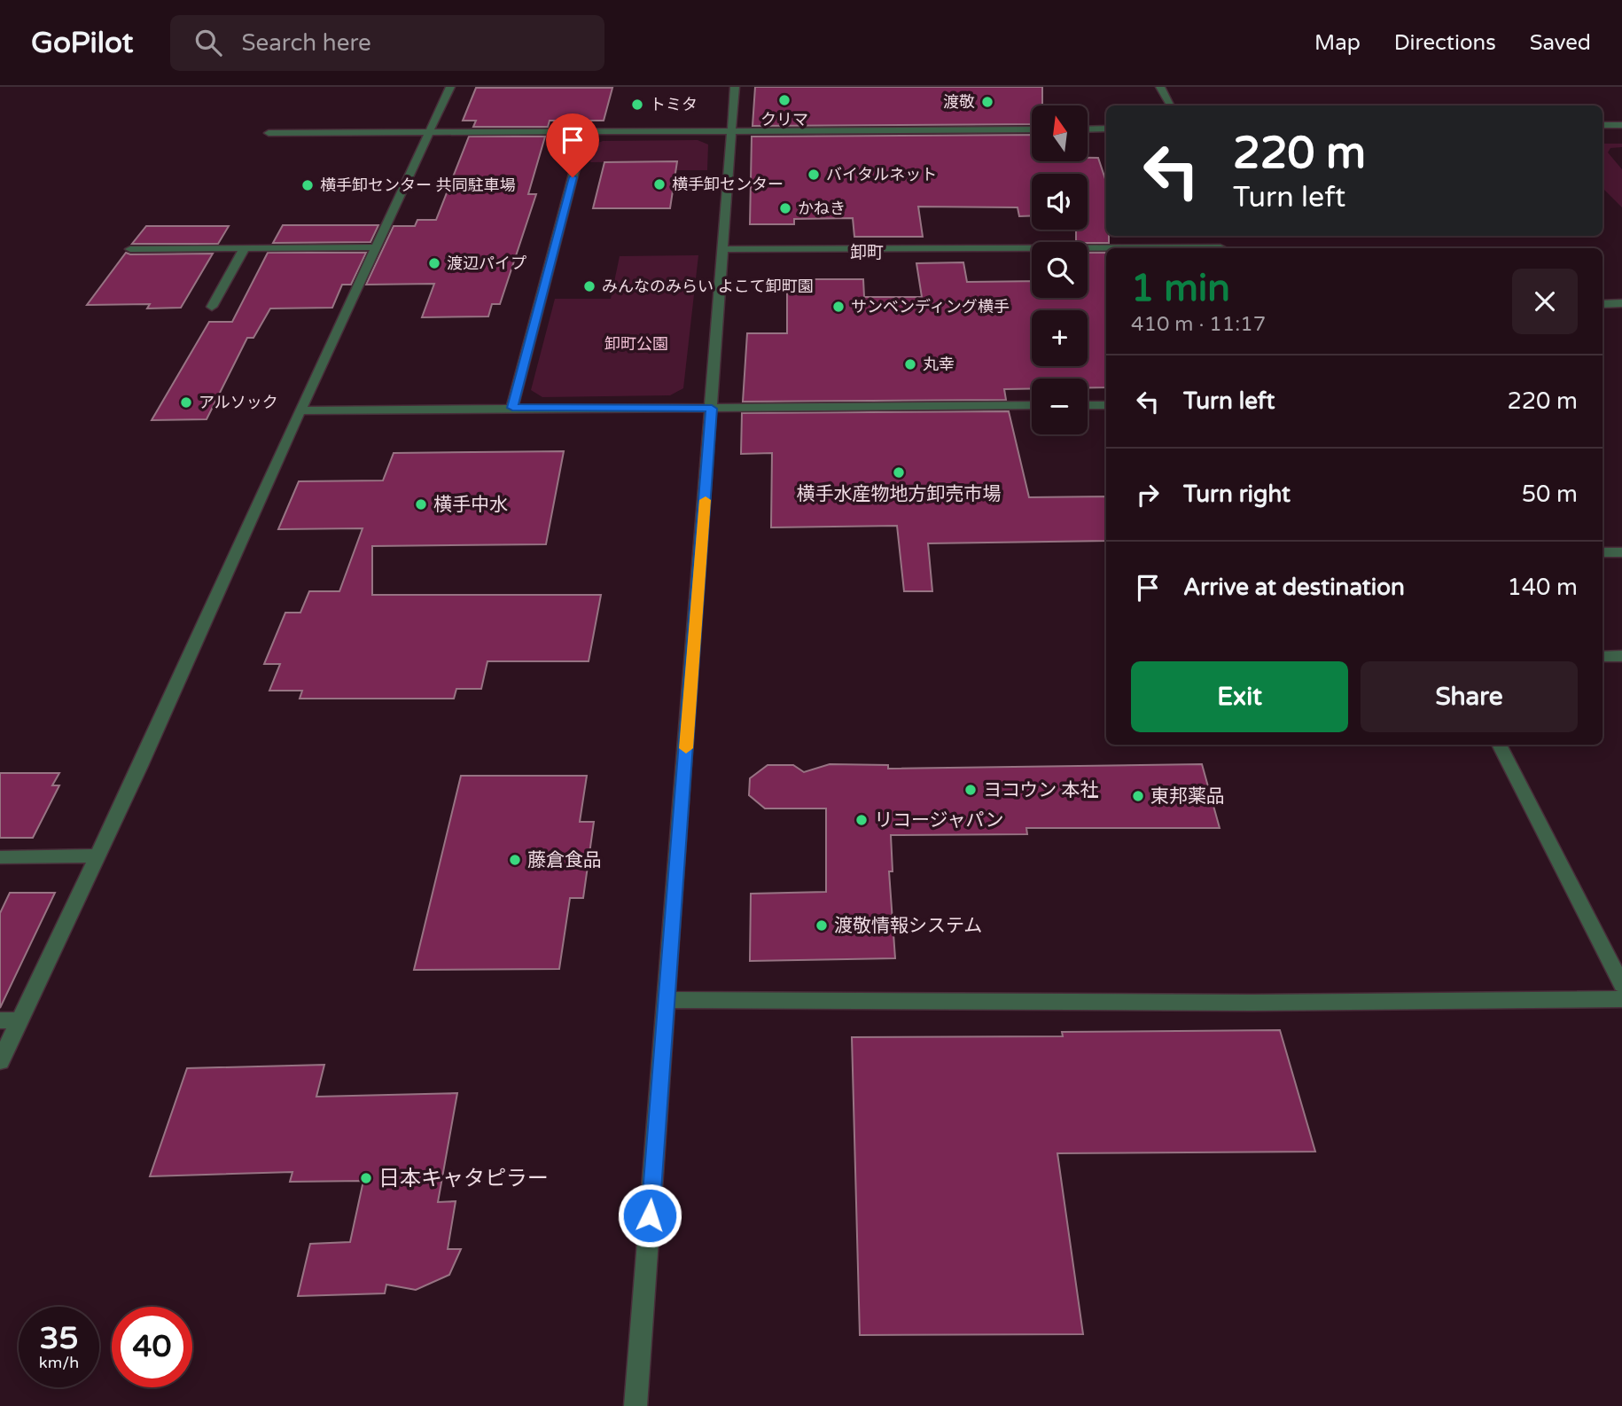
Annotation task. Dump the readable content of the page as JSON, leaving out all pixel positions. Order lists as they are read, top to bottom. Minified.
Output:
{"districts":["卸町"],"parks":["卸町公園"],"places":["クリマ","渡敬","トミタ","バイタルネット","横手卸センター","横手卸センター 共同駐車場","かねき","渡辺パイプ","みんなのみらい よこて卸町園","サンベンディング横手","丸幸","アルソック","横手水産物地方卸売市場","横手中水","ヨコウン 本社","東邦薬品","リコージャパン","藤倉食品","渡敬情報システム","日本キャタピラー"],"north":"top","page":{"header":"GoPilot","search":"Search here","nav":["Map","Directions","Saved"],"map_buttons":["+","−"],"turn":["220 m","Turn left"],"heading":["1 min","410 m · 11:17"],"list":[{"name":"Turn left","value":"220 m"},{"name":"Turn right","value":"50 m"},{"name":"Arrive at destination","value":"140 m"}],"buttons":["Exit","Share"],"speed":"35 km/h","limit":"40"}}
